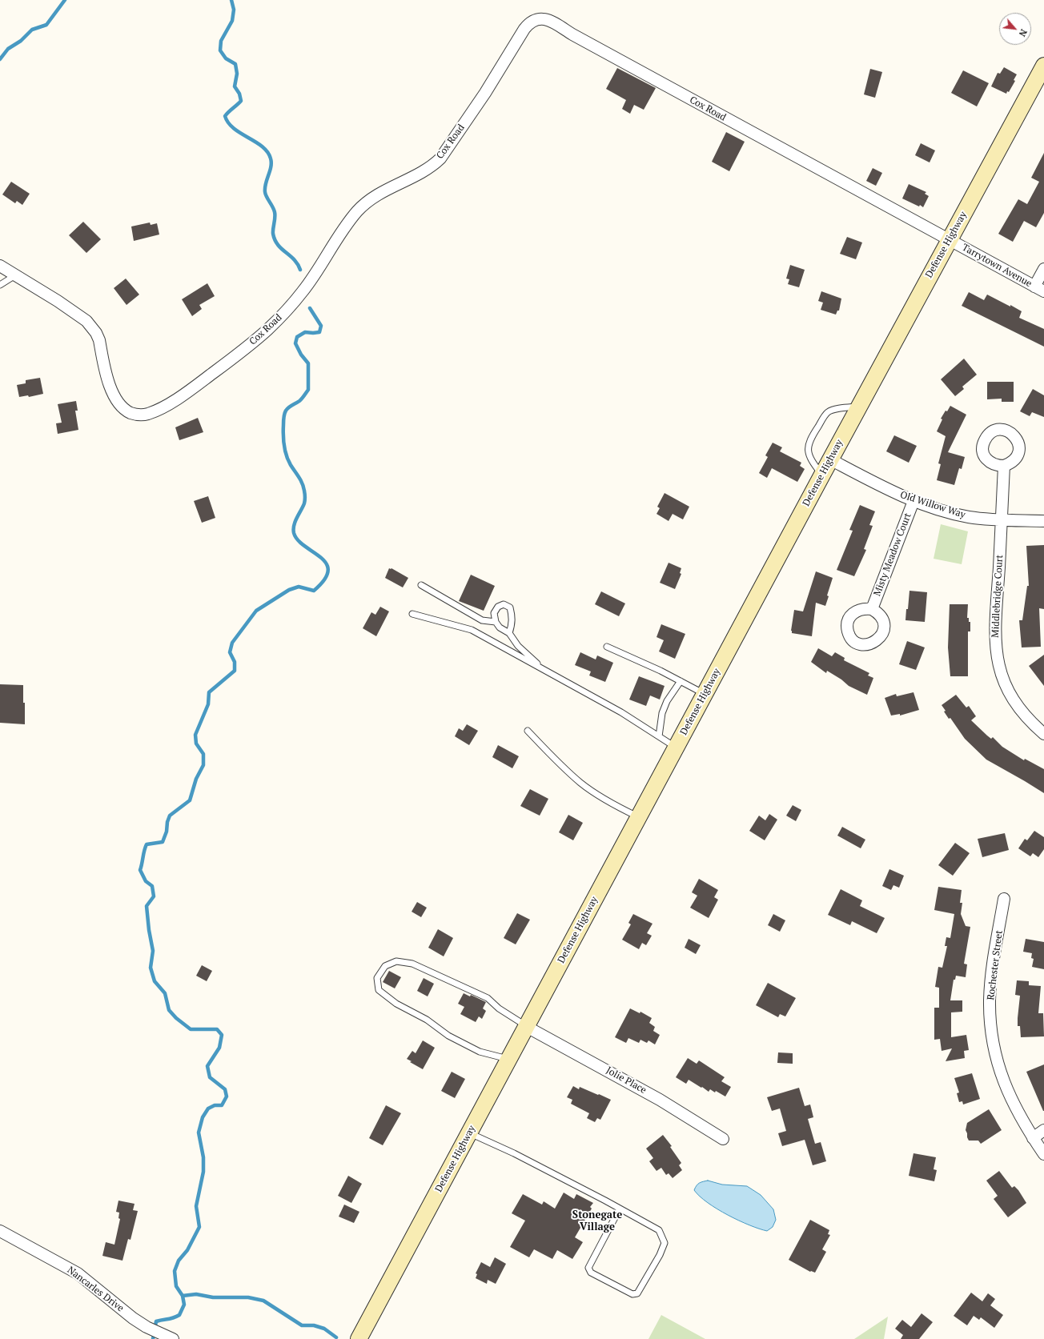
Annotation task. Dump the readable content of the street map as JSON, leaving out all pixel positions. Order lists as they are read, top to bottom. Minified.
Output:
{"streets":{"main road":["Defense Highway"],"street":["Cox Road","Tarrytown Avenue","Old Willow Way","Misty Meadow Court","Middlebridge Court","Rochester Street","Jolie Place","Nancarles Drive"]},"crossings":[["Cox Road","Defense Highway"],["Cox Road","Tarrytown Avenue"],["Defense Highway","Tarrytown Avenue"],["Defense Highway","Old Willow Way"],["Defense Highway","Jolie Place"],["Old Willow Way","Misty Meadow Court"],["Old Willow Way","Middlebridge Court"]],"districts":["Stonegate Village"],"north":"bottom right"}
